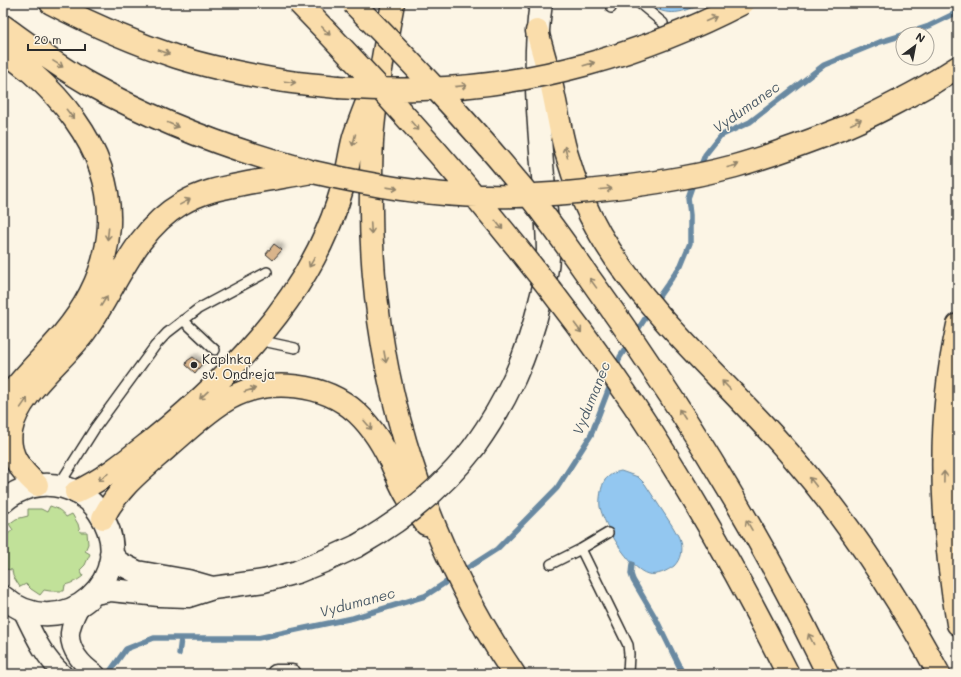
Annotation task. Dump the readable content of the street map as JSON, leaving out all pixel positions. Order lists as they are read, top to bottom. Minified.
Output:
{"water":["Vydumanec"],"places":["Kaplnka sv. Ondreja"],"scale_bar":"20 m","north":"top right"}
